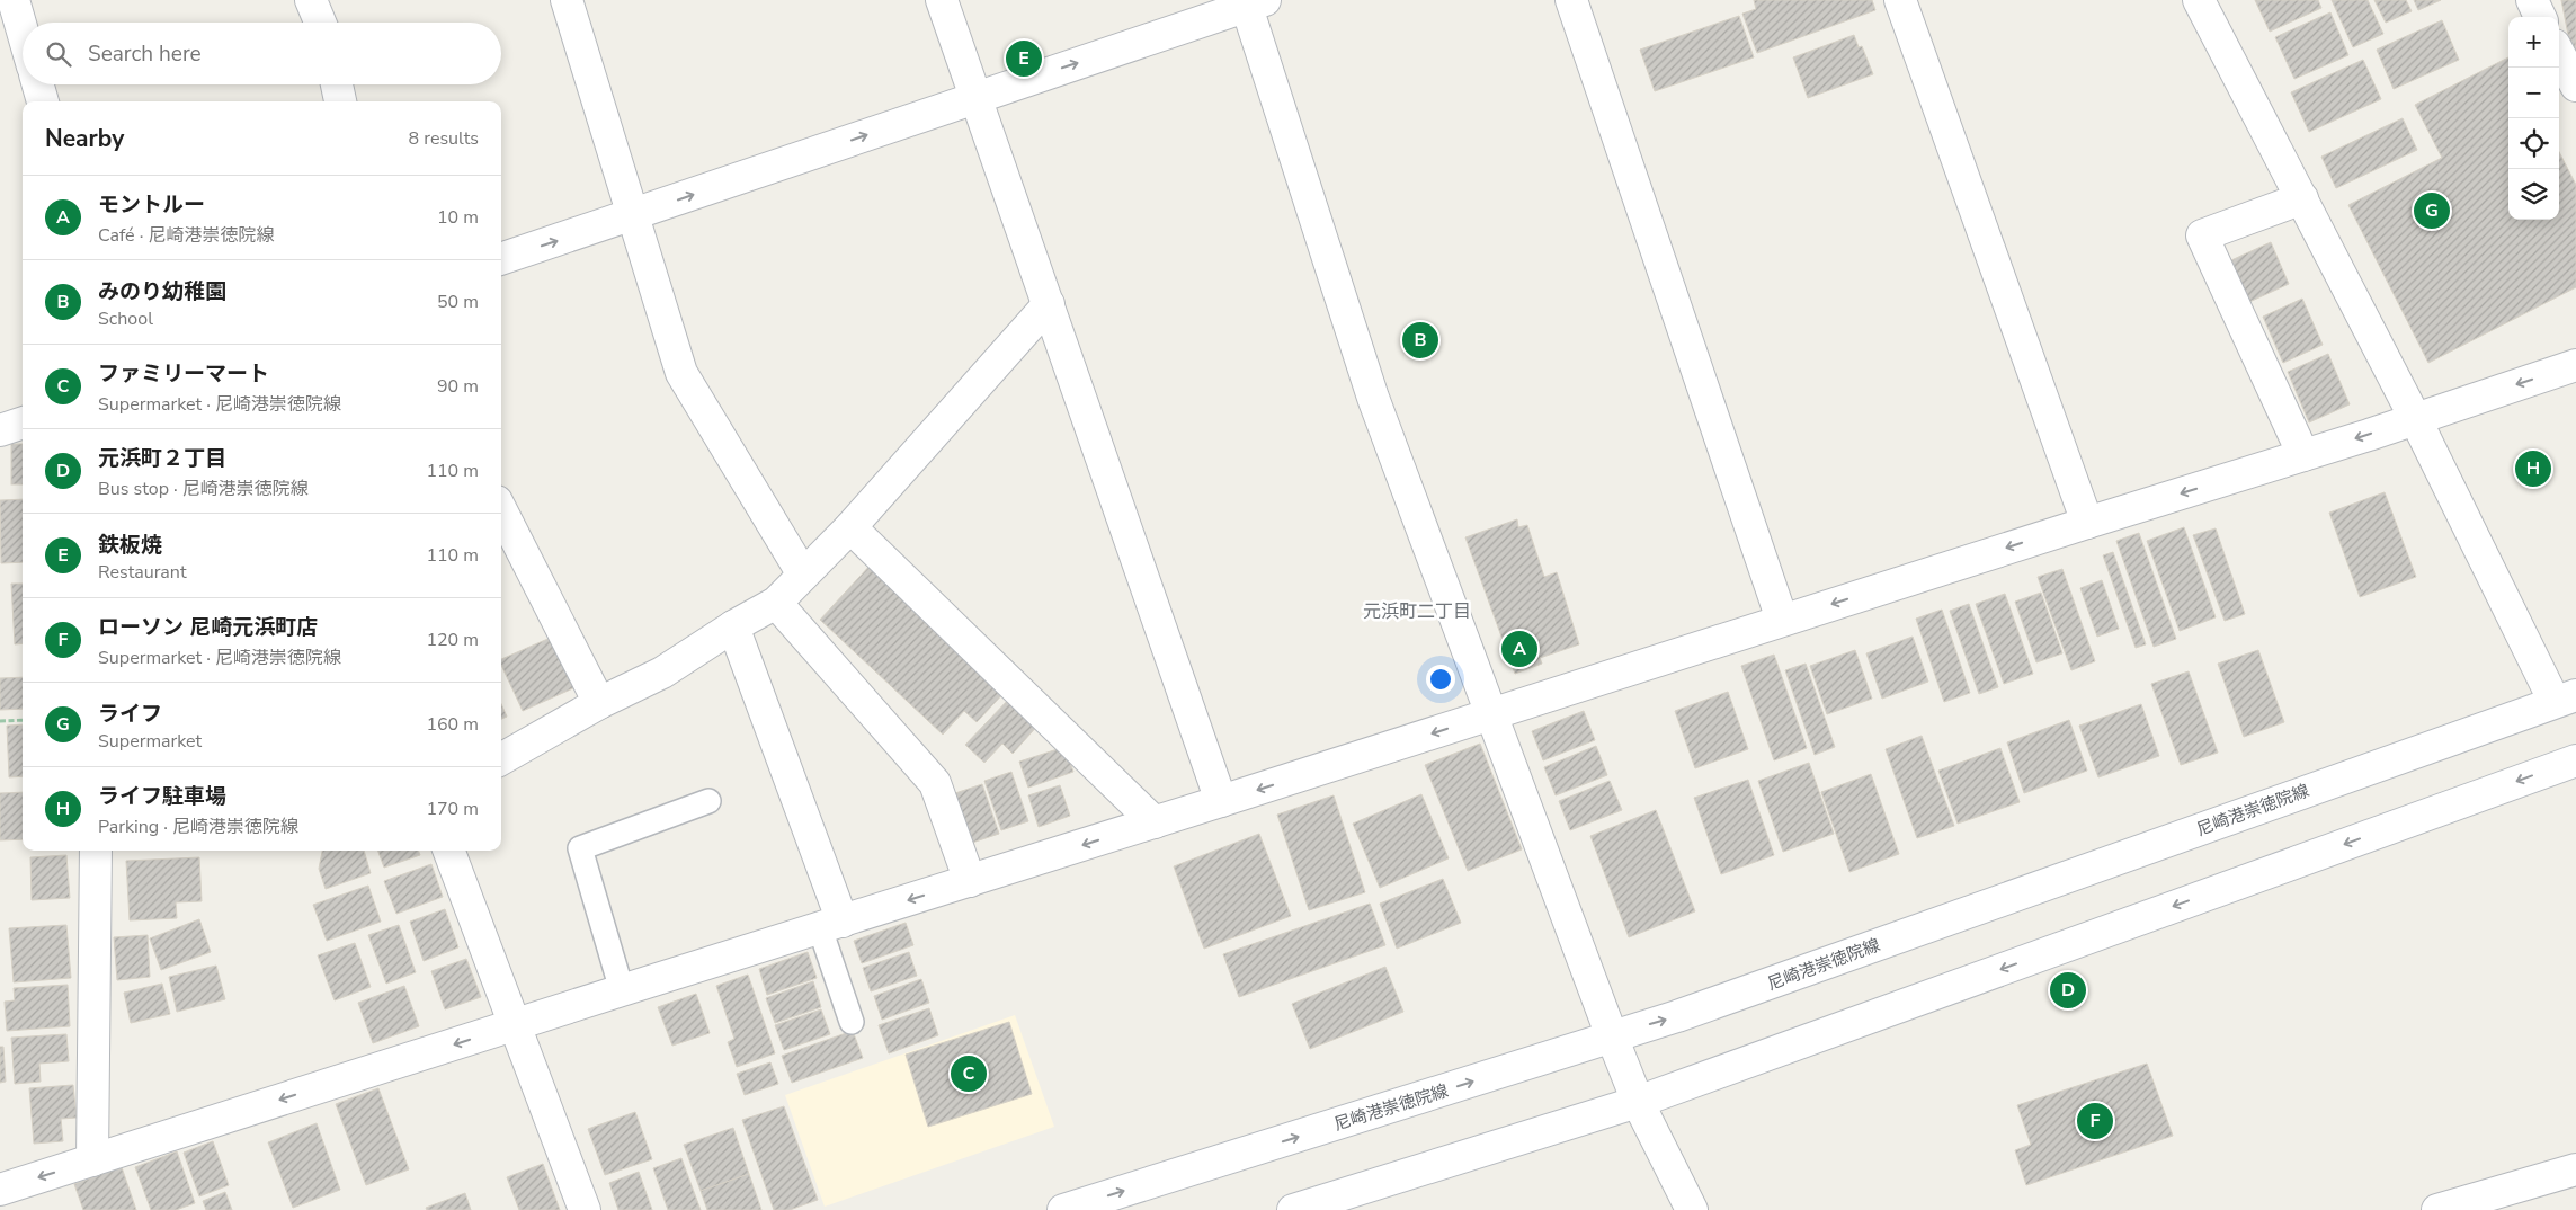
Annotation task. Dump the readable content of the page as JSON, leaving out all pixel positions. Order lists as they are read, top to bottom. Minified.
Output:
{"streets":{"street":["尼崎港崇徳院線"]},"districts":["元浜町二丁目"],"page":{"map_buttons":["+","−"],"search":"Search here","pins":["E","G","B","H","A","D","C","F"],"heading":["Nearby","8 results"],"list":[{"mark":"A","name":"モントルー","note":"Café · 尼崎港崇徳院線","value":"10 m"},{"mark":"B","name":"みのり幼稚園","note":"School","value":"50 m"},{"mark":"C","name":"ファミリーマート","note":"Supermarket · 尼崎港崇徳院線","value":"90 m"},{"mark":"D","name":"元浜町２丁目","note":"Bus stop · 尼崎港崇徳院線","value":"110 m"},{"mark":"E","name":"鉄板焼","note":"Restaurant","value":"110 m"},{"mark":"F","name":"ローソン 尼崎元浜町店","note":"Supermarket · 尼崎港崇徳院線","value":"120 m"},{"mark":"G","name":"ライフ","note":"Supermarket","value":"160 m"},{"mark":"H","name":"ライフ駐車場","note":"Parking · 尼崎港崇徳院線","value":"170 m"}]}}
